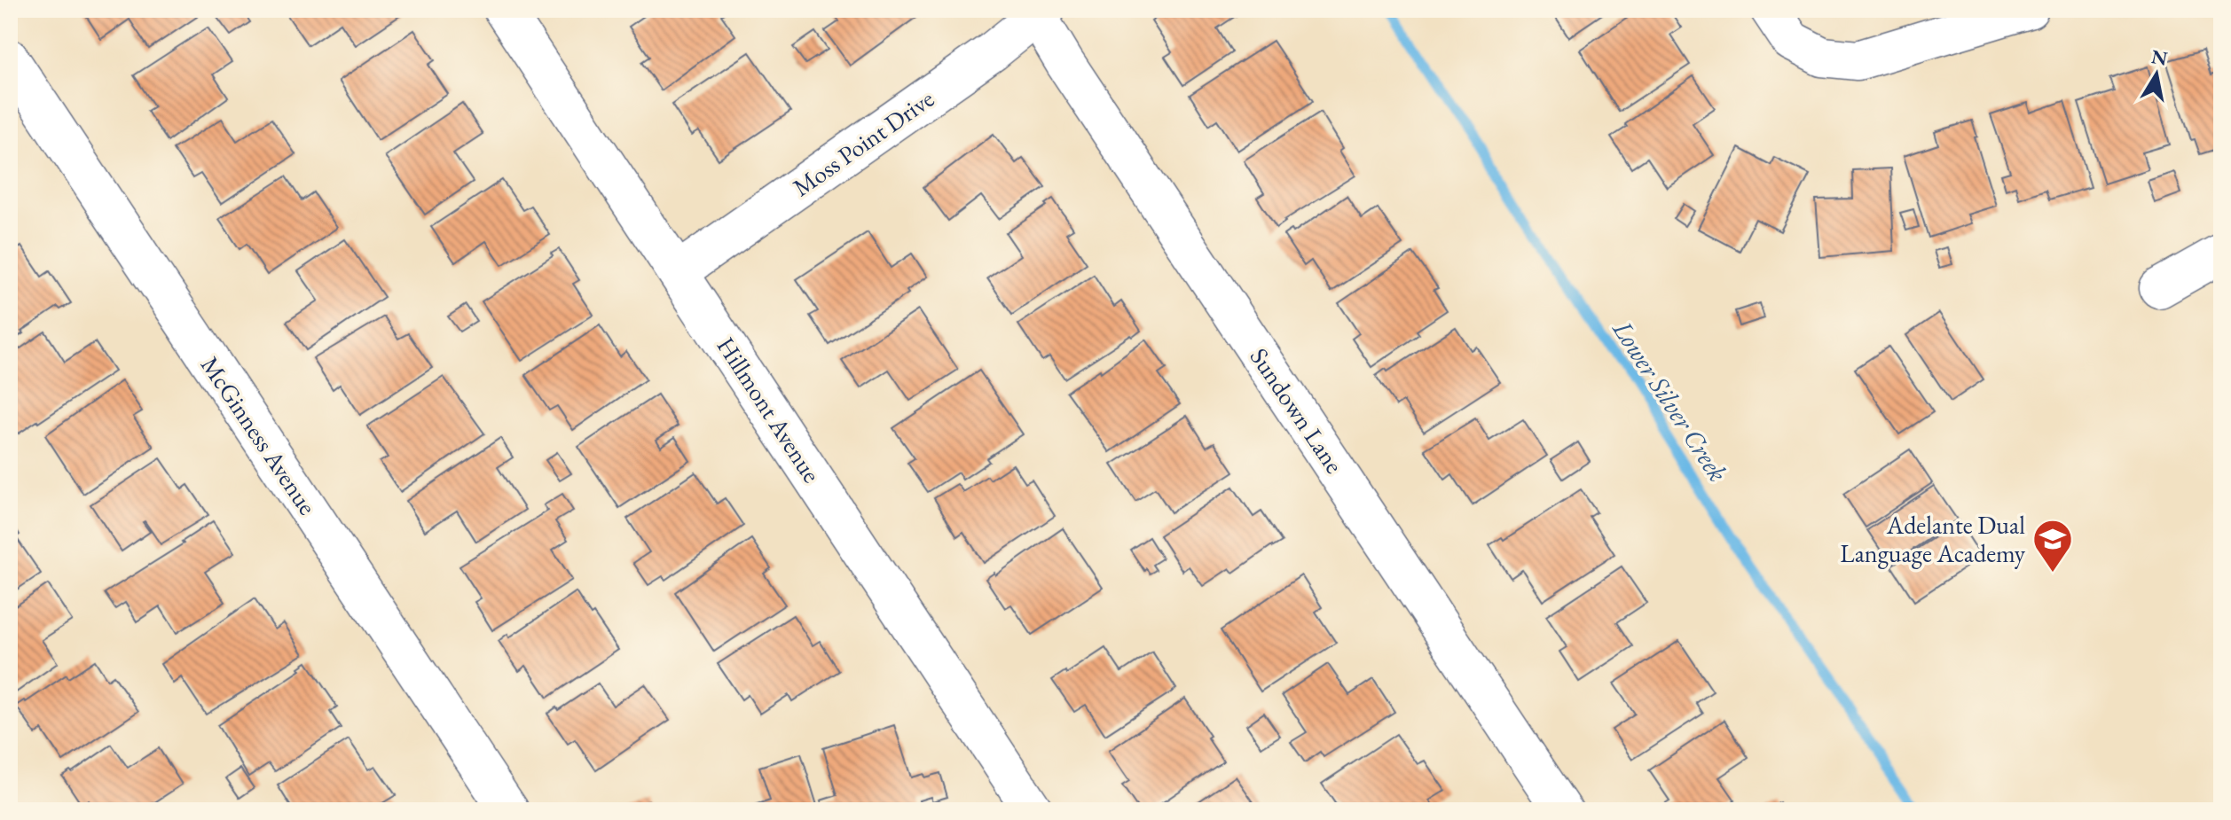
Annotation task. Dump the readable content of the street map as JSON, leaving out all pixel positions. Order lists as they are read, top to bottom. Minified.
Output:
{"streets":{"street":["Moss Point Drive","Hillmont Avenue","Sundown Lane","McGinness Avenue"]},"crossings":[["Moss Point Drive","Hillmont Avenue"],["Moss Point Drive","Sundown Lane"]],"water":["Lower Silver Creek"],"places":{"school or university":["Adelante Dual Language Academy"]},"north":"top"}
